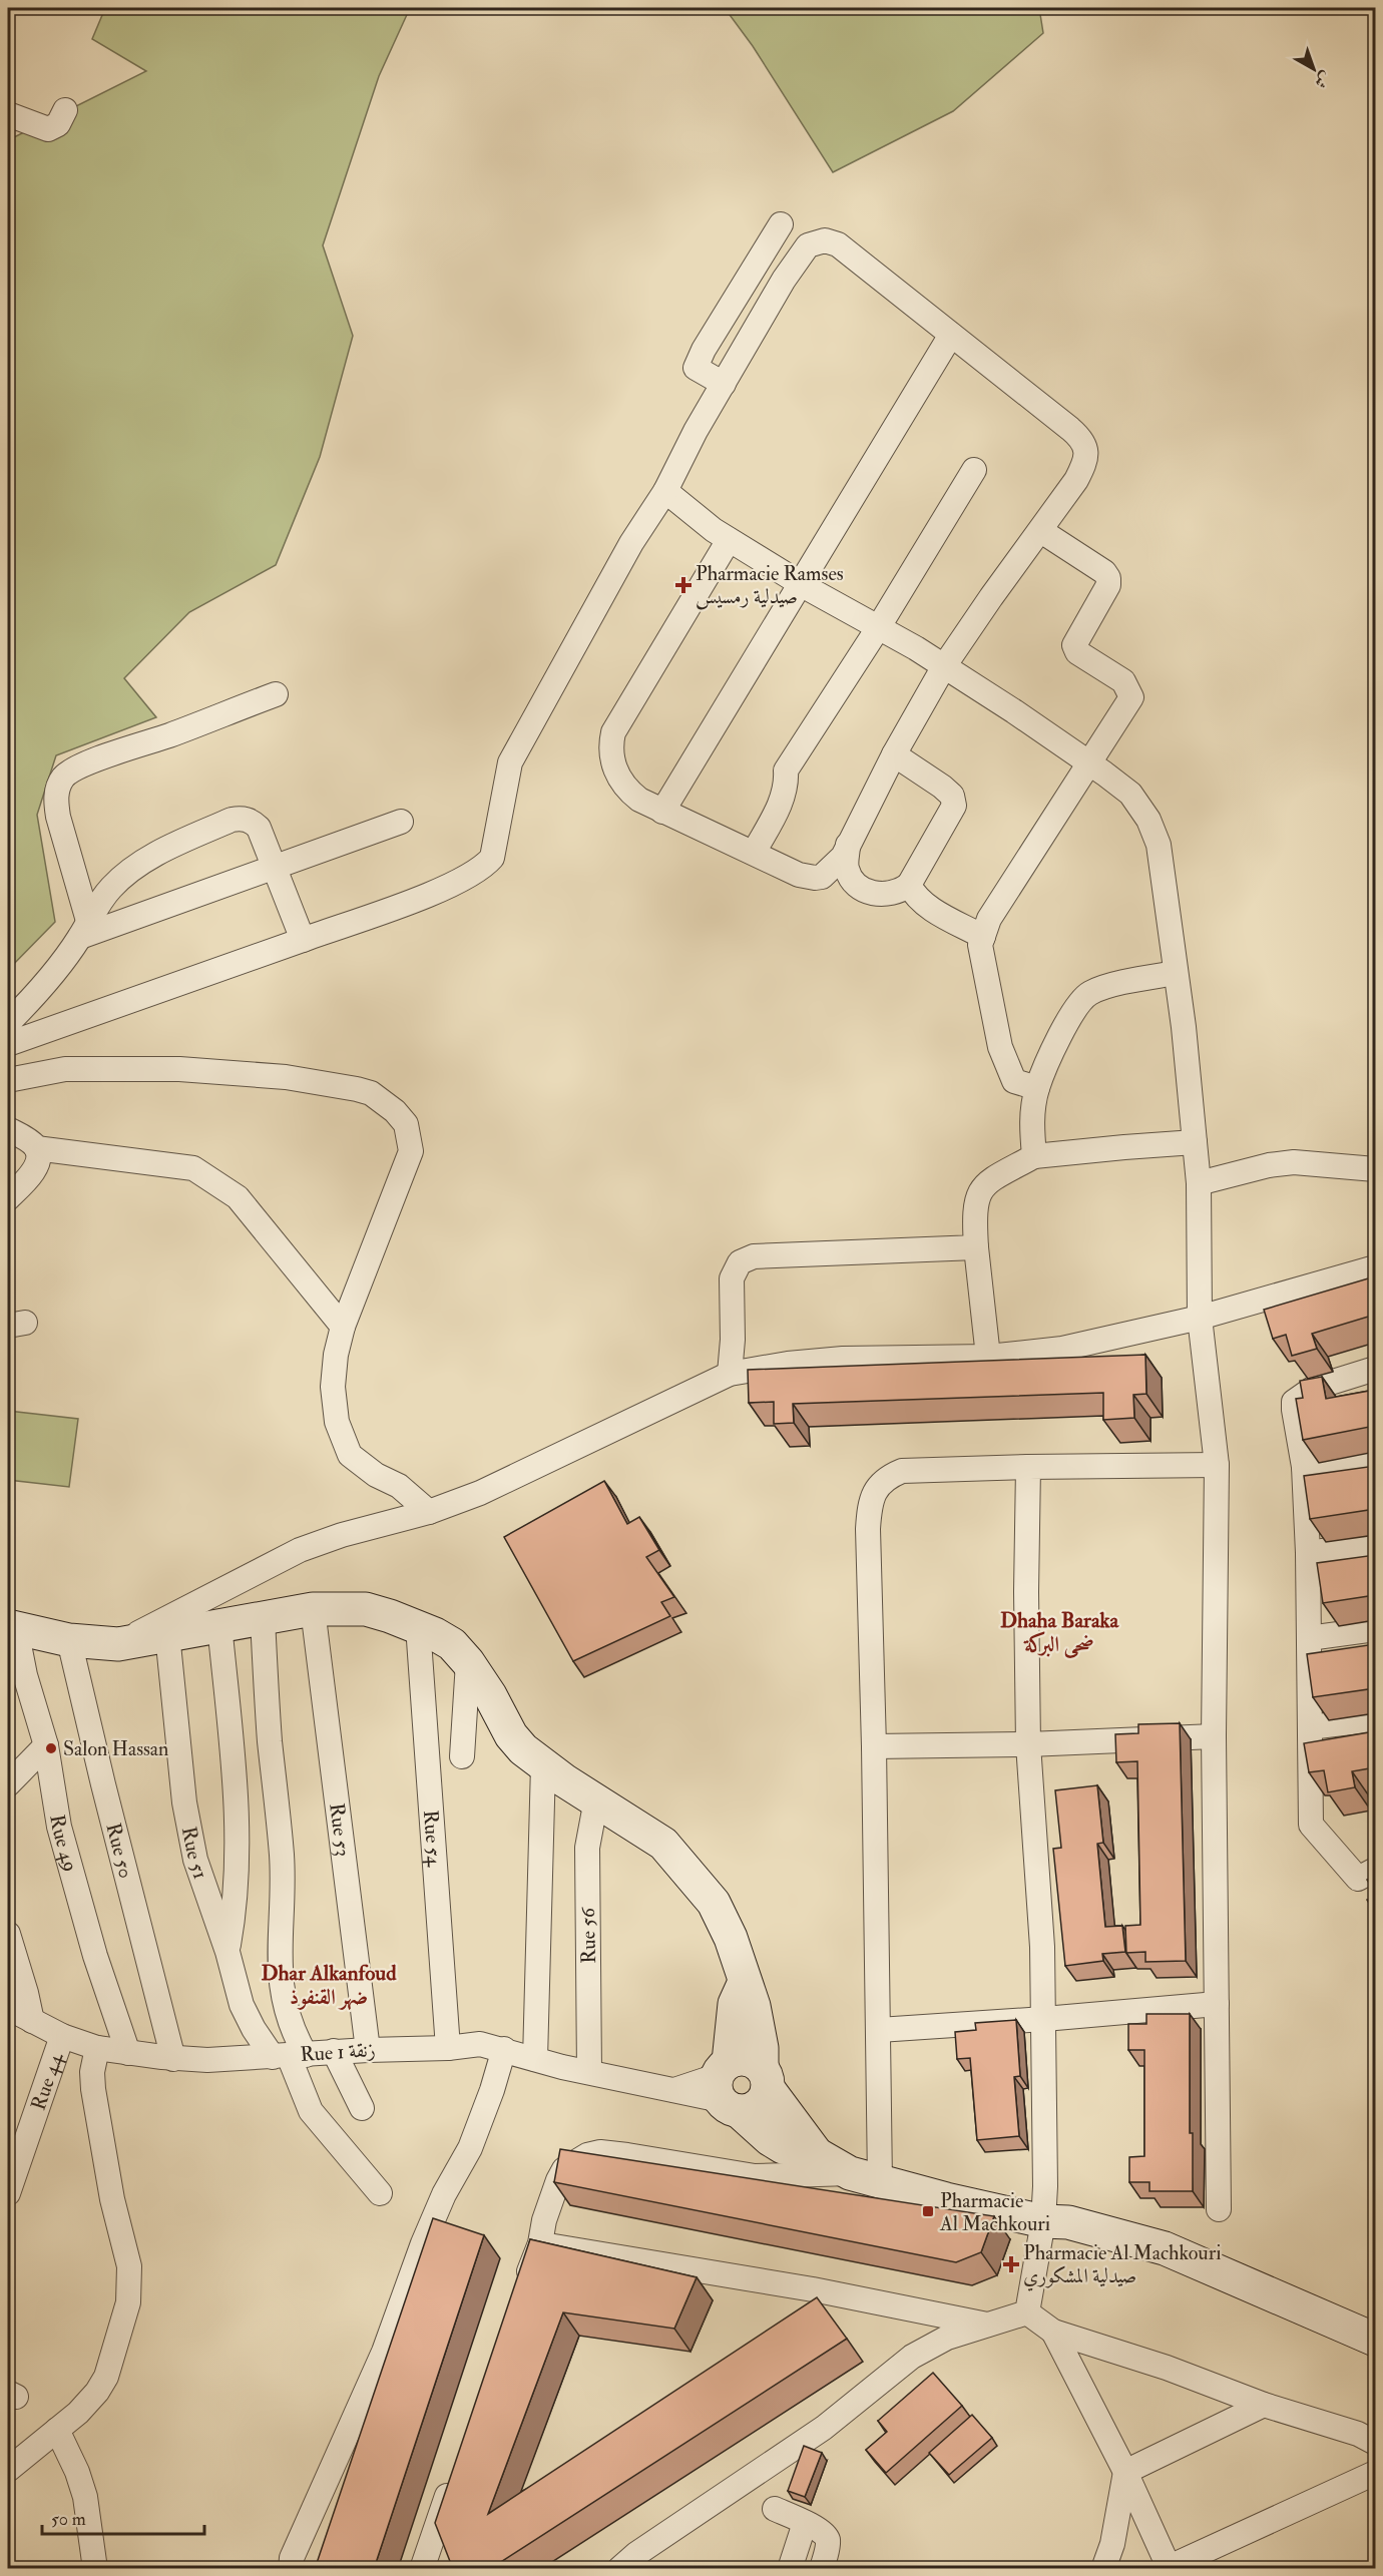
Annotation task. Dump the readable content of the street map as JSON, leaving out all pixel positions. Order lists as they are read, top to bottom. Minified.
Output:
{"streets":{"street":["Rue 53","Rue 54","Rue 49","Rue 50","Rue 51","Rue 56","Rue 1 زنقة","Rue 44"]},"crossings":[["Rue 53","Rue 1 زنقة"],["Rue 54","Rue 1 زنقة"],["Rue 49","Rue 1 زنقة"],["Rue 50","Rue 1 زنقة"],["Rue 51","Rue 1 زنقة"],["Rue 56","Rue 1 زنقة"],["Rue 1 زنقة","Rue 44"]],"districts":["Dhaha Baraka ضحى البركة","Dhar Alkanfoud ضهر القنفوذ"],"places":{"health":["Pharmacie Ramses صيدلية رمسيس","Pharmacie Al Machkouri صيدلية المشكوري"],"other":["Salon Hassan"],"transit":["Pharmacie Al Machkouri"]},"scale_bar":"50 m","north":"bottom right"}
